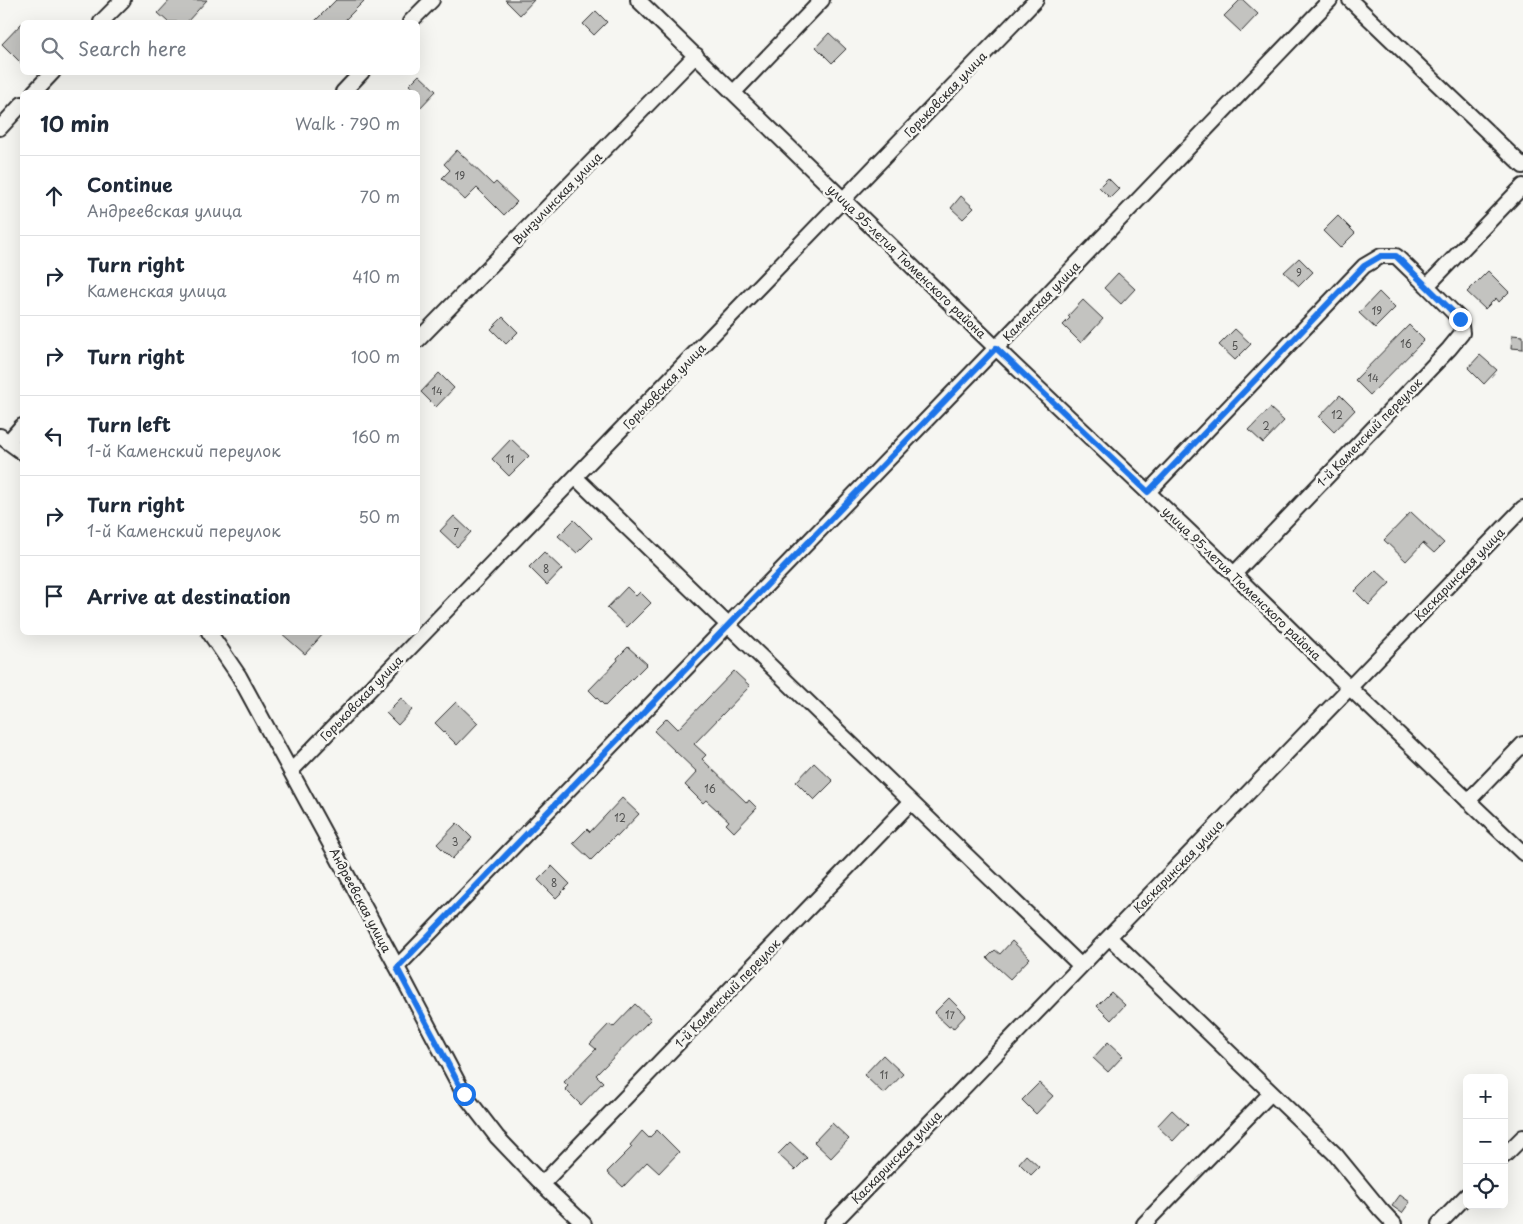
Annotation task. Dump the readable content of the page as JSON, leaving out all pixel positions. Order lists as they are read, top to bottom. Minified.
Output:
{"streets":{"street":["Горьковская улица","Винзилинская улица","улица 95-летия Тюменского района","Каменская улица","1-й Каменский переулок","Каскаринская улица","Андреевская улица"]},"crossings":[["Горьковская улица","улица 95-летия Тюменского района"],["Горьковская улица","Андреевская улица"],["Винзилинская улица","улица 95-летия Тюменского района"],["улица 95-летия Тюменского района","Каменская улица"],["улица 95-летия Тюменского района","1-й Каменский переулок"],["улица 95-летия Тюменского района","Каскаринская улица"],["Каменская улица","Андреевская улица"],["1-й Каменский переулок","Андреевская улица"]],"house_numbers":["19","9","19","16","5","14","14","12","2","11","7","8","16","12","3","8","17","11"],"page":{"search":"Search here","heading":["10 min","Walk · 790 m"],"list":[["Continue","Андреевская улица","70 m"],["Turn right","Каменская улица","410 m"],["Turn right","100 m"],["Turn left","1-й Каменский переулок","160 m"],["Turn right","1-й Каменский переулок","50 m"],"Arrive at destination"],"map_buttons":["+","−"]}}
